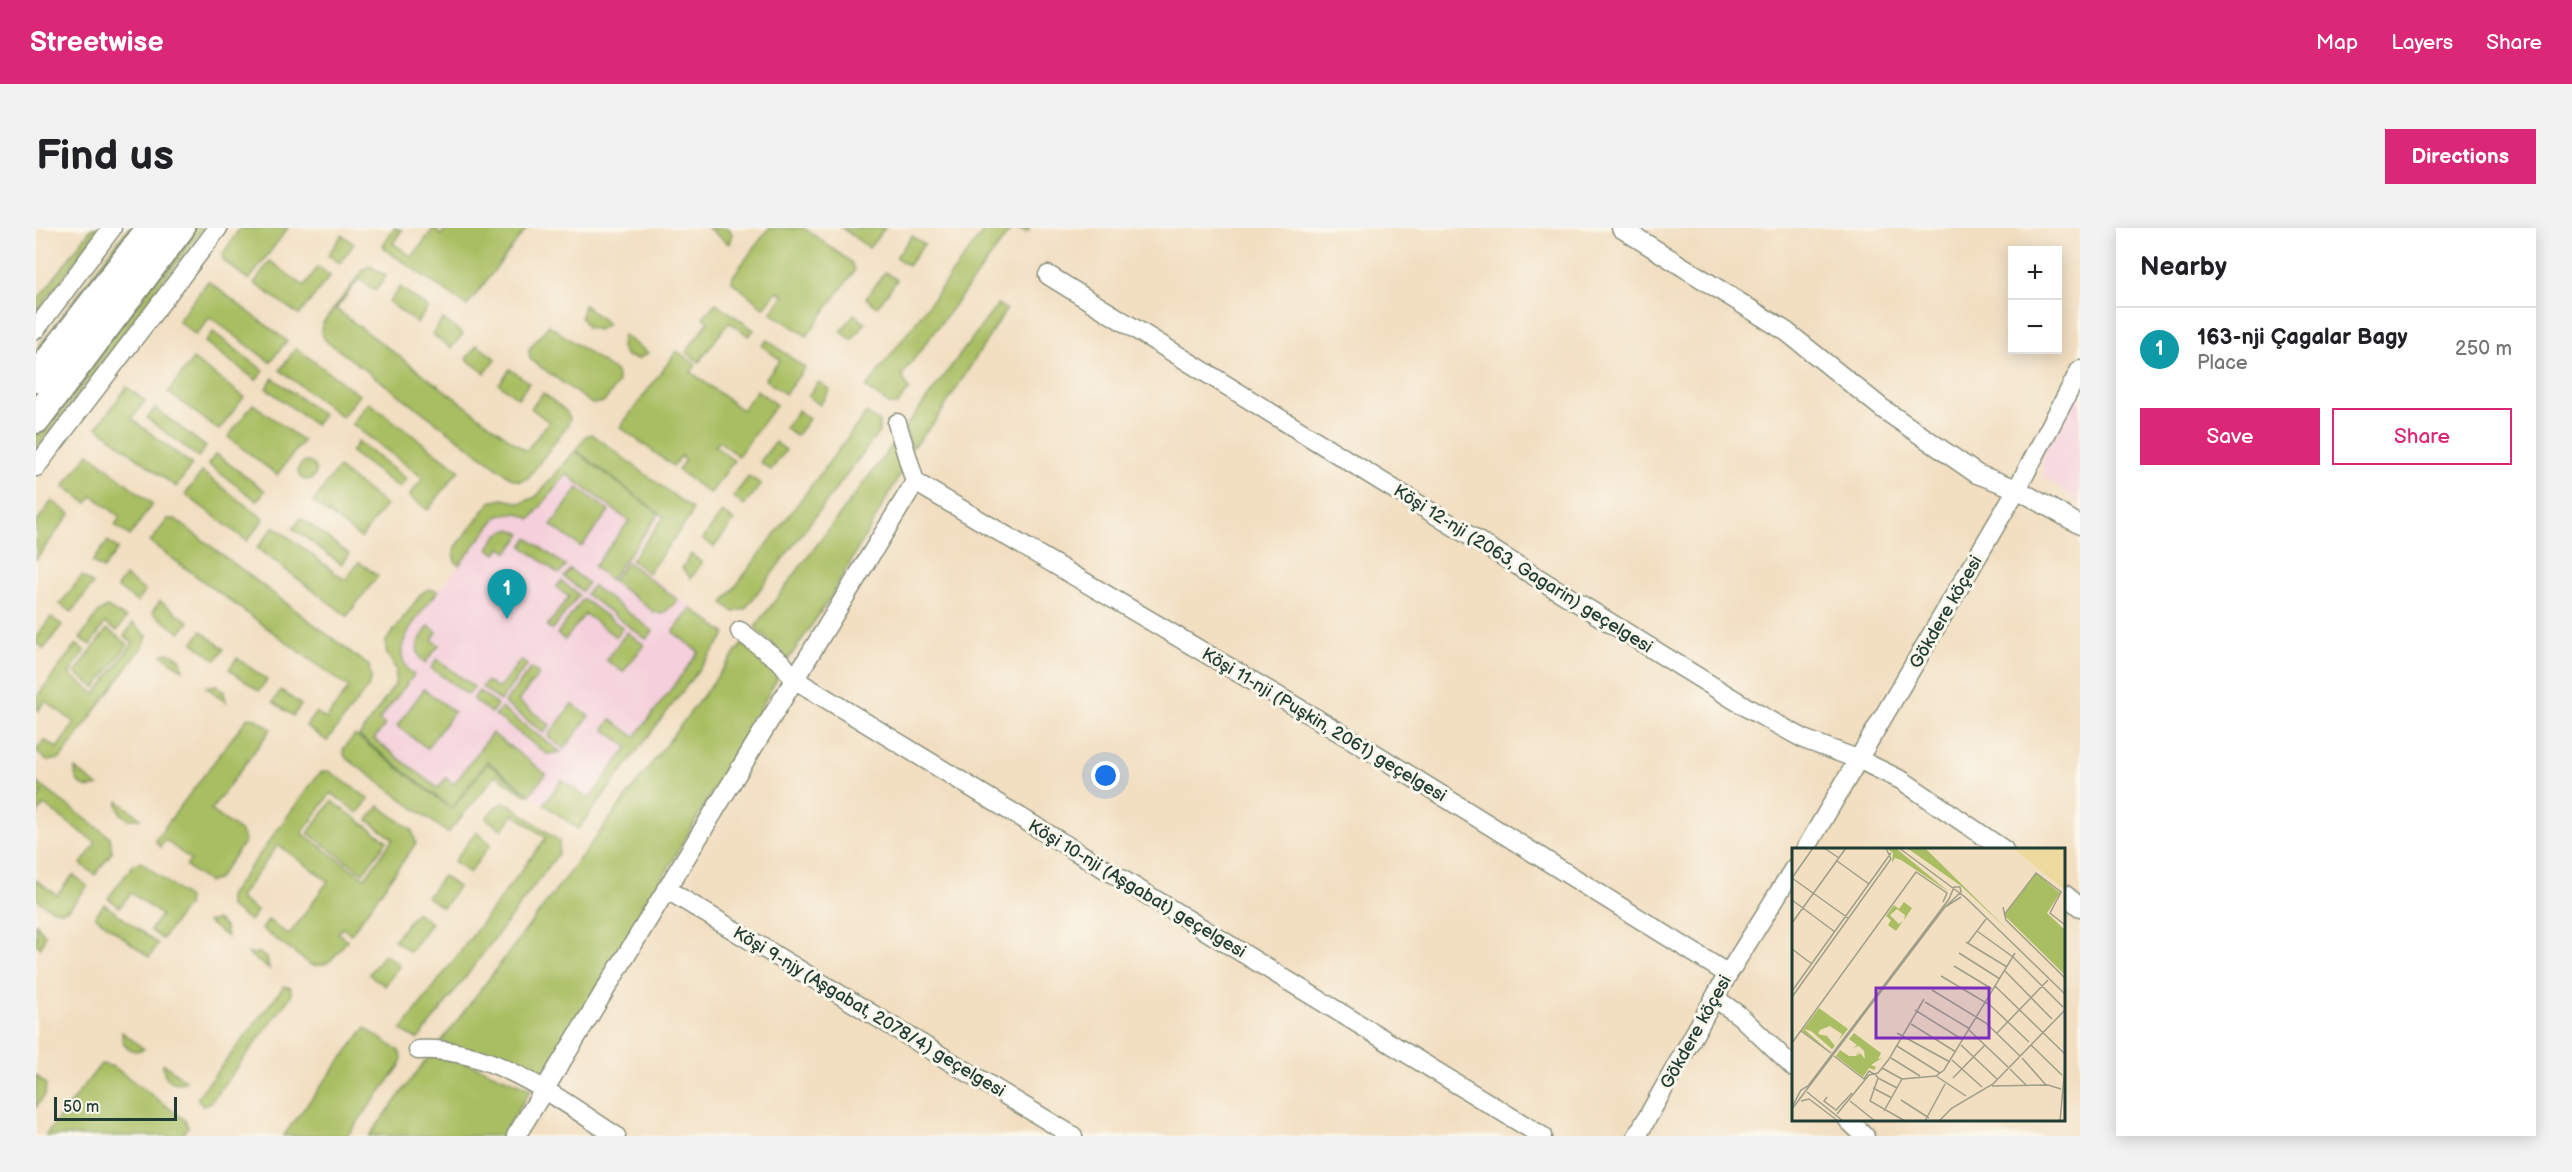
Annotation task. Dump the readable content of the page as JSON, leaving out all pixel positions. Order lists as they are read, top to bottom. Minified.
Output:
{"streets":{"street":["Köşi 12-nji (2063, Gagarin) geçelgesi","Gökdere köçesi","Köşi 11-nji (Puşkin, 2061) geçelgesi","Köşi 10-nji (Aşgabat) geçelgesi","Köşi 9-njy (Aşgabat, 2078/4) geçelgesi"]},"crossings":[["Köşi 12-nji (2063, Gagarin) geçelgesi","Gökdere köçesi"],["Gökdere köçesi","Köşi 11-nji (Puşkin, 2061) geçelgesi"]],"scale_bar":"50 m","page":{"header":"Streetwise","nav":["Map","Layers","Share"],"buttons":["Directions",["Save","Share"]],"title":"Find us","heading":"Nearby","map_buttons":["+","−"],"list":[{"mark":"1","name":"163-nji Çagalar Bagy","note":"Place","value":"250 m"}],"pins":"1","scale":"50 m"}}
